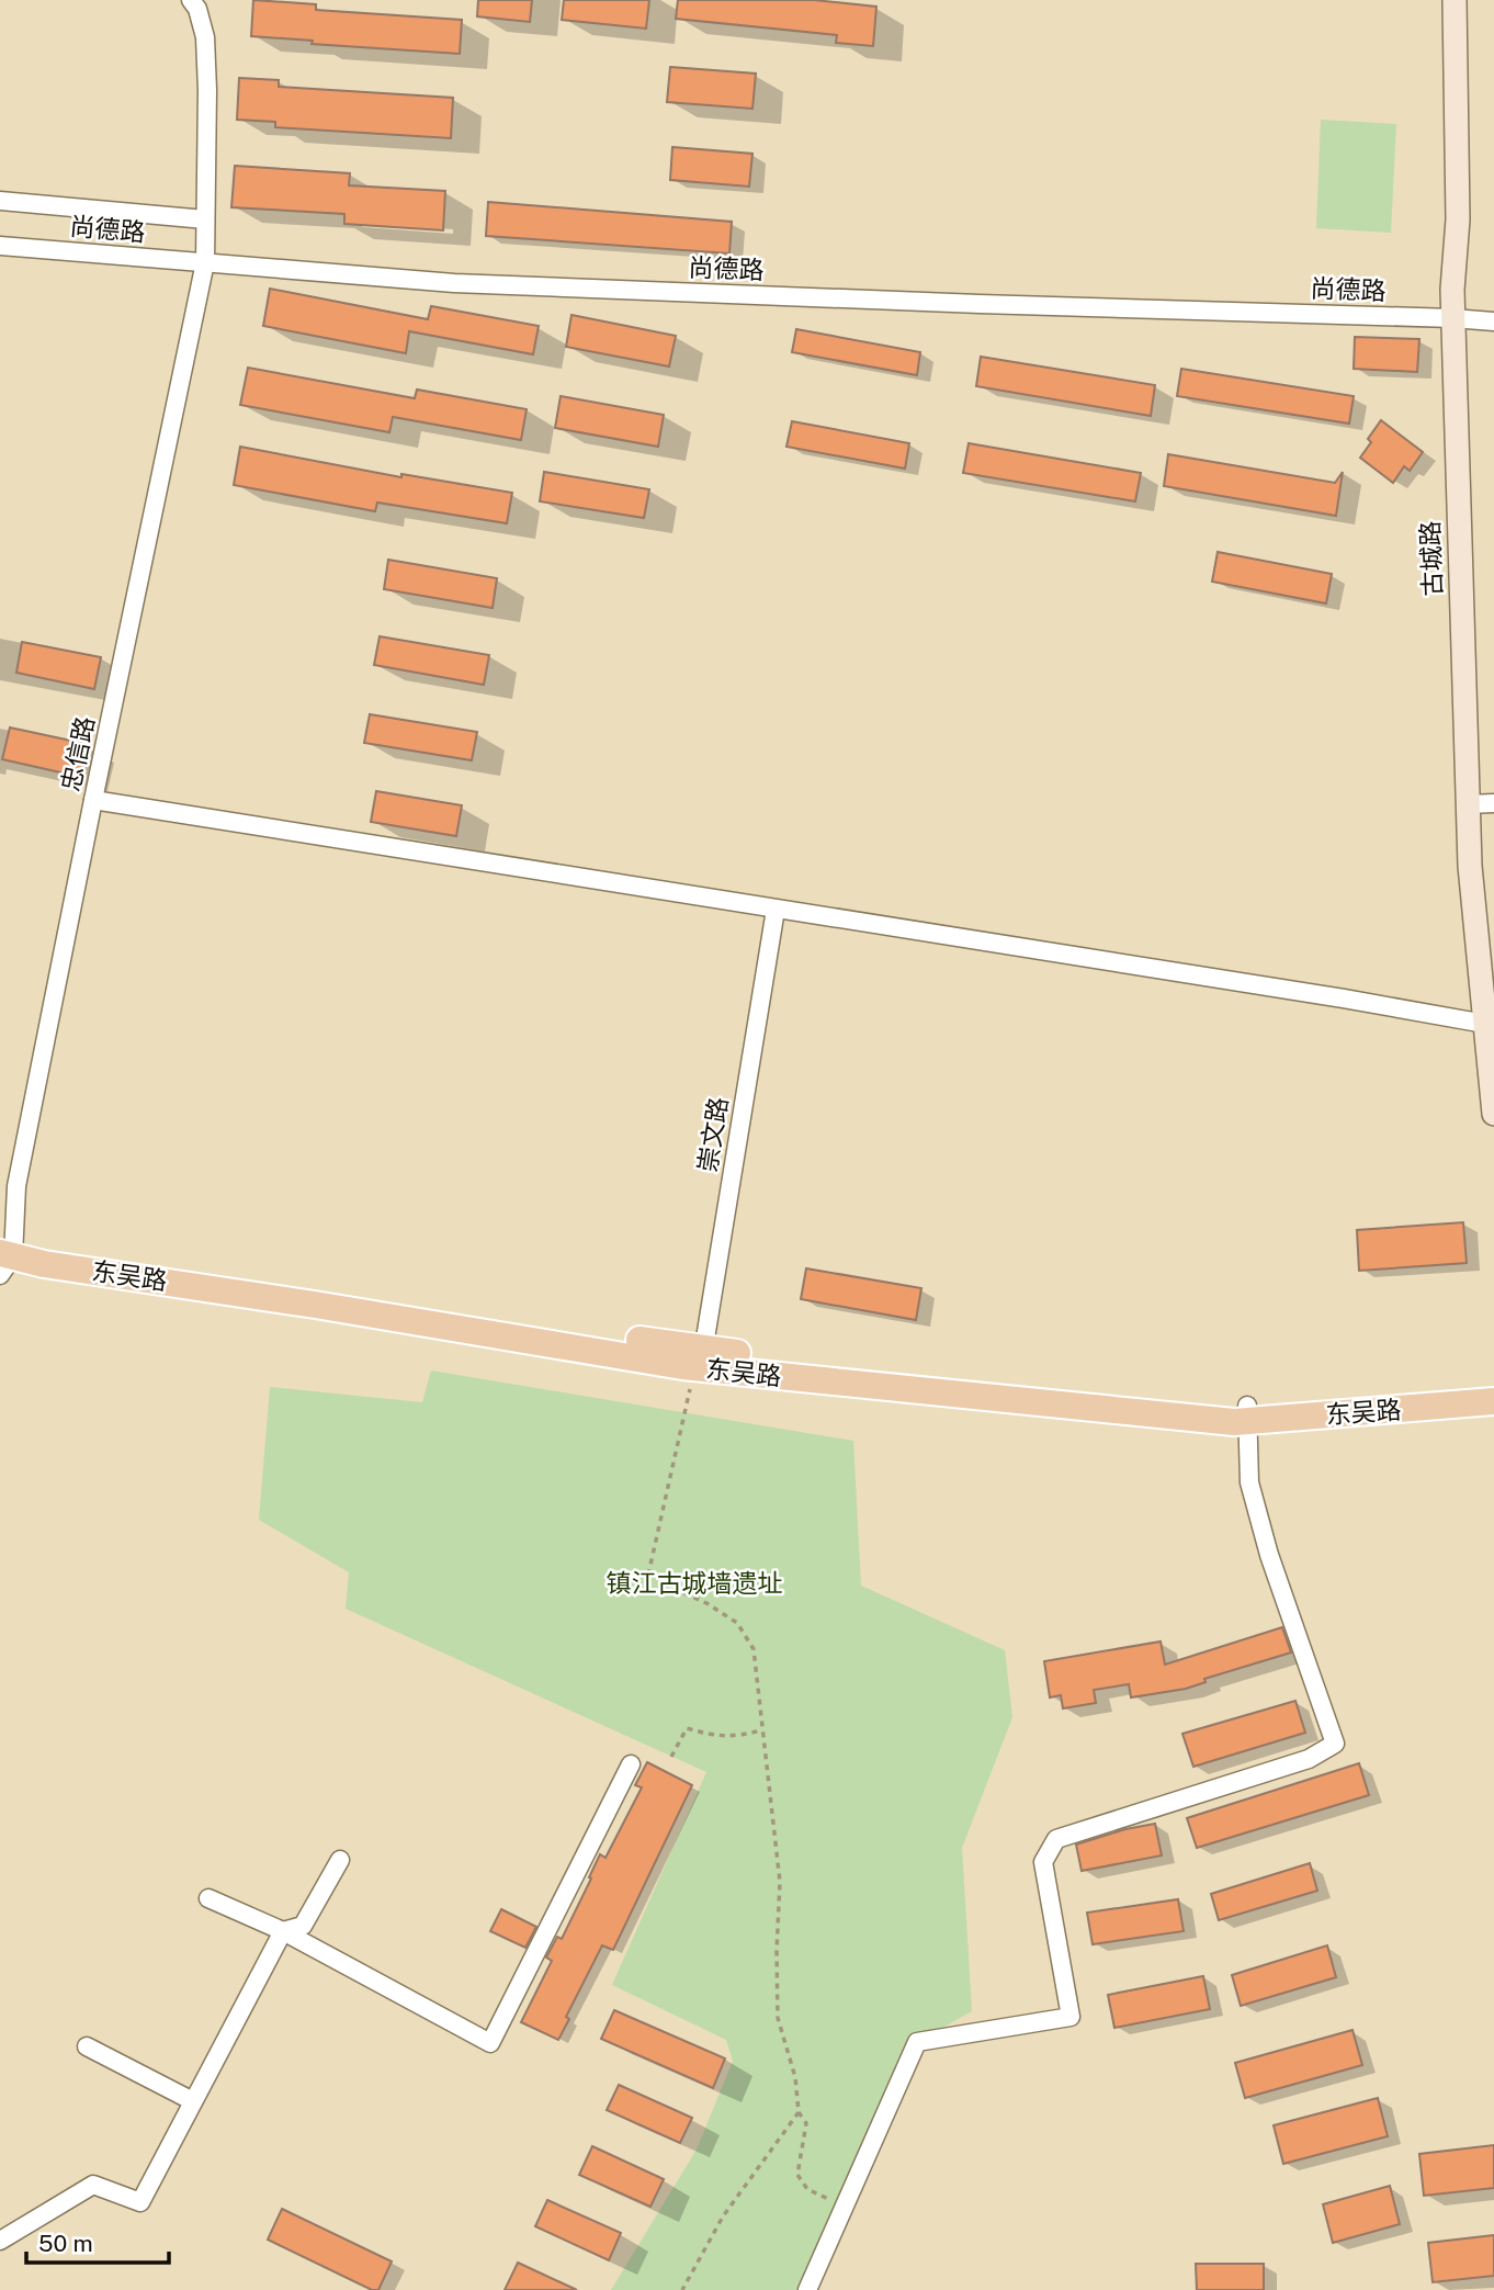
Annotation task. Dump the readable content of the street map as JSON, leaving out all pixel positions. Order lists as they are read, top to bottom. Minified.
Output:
{"streets":{"main road":["东吴路"],"street":["尚德路","古城路","忠信路","崇文路"]},"crossings":[["尚德路","古城路"],["尚德路","忠信路"],["忠信路","东吴路"],["崇文路","东吴路"]],"parks":["镇江古城墙遗址"],"scale_bar":"50 m"}
